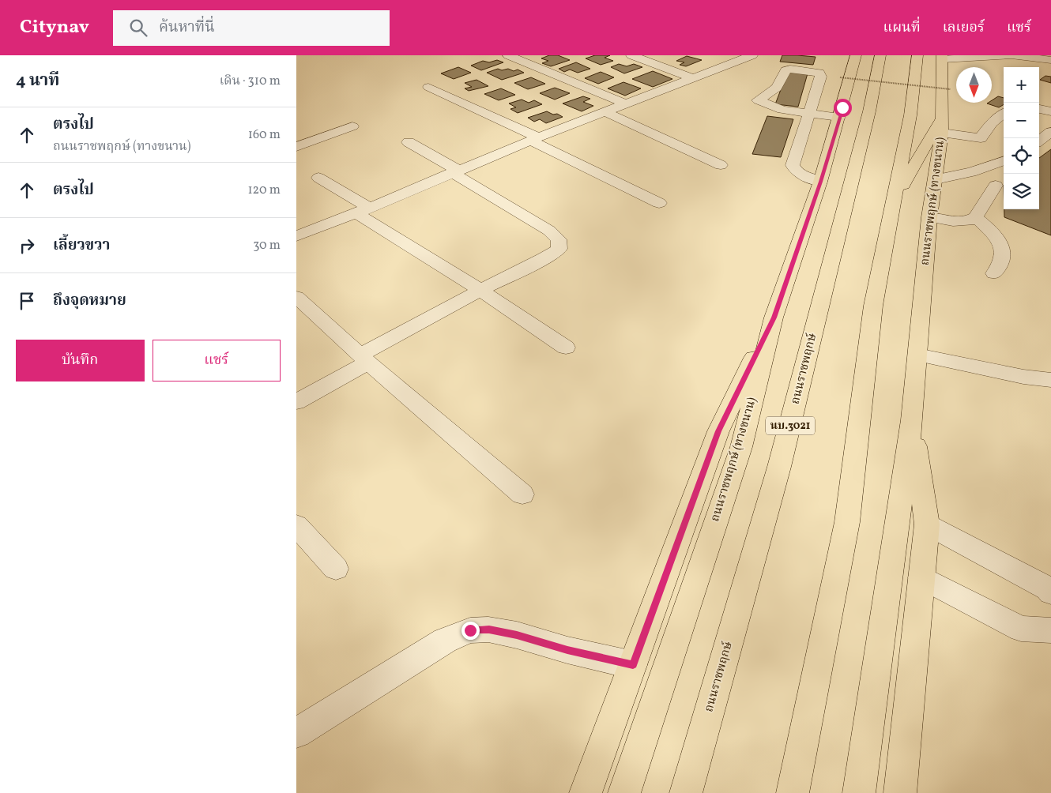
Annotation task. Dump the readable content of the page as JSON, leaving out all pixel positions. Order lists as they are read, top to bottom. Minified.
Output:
{"streets":{"main road":["ถนนราชพฤกษ์ (ทางขนาน)","ถนนราชพฤกษ์","นบ.3021"]},"north":"bottom","page":{"header":"Citynav","search":"ค้นหาที่นี่","nav":["แผนที่","เลเยอร์","แชร์"],"heading":["4 นาที","เดิน · 310 m"],"map_buttons":["+","−"],"list":[["ตรงไป","ถนนราชพฤกษ์ (ทางขนาน)","160 m"],["ตรงไป","120 m"],["เลี้ยวขวา","30 m"],"ถึงจุดหมาย"],"buttons":["บันทึก","แชร์"]}}
